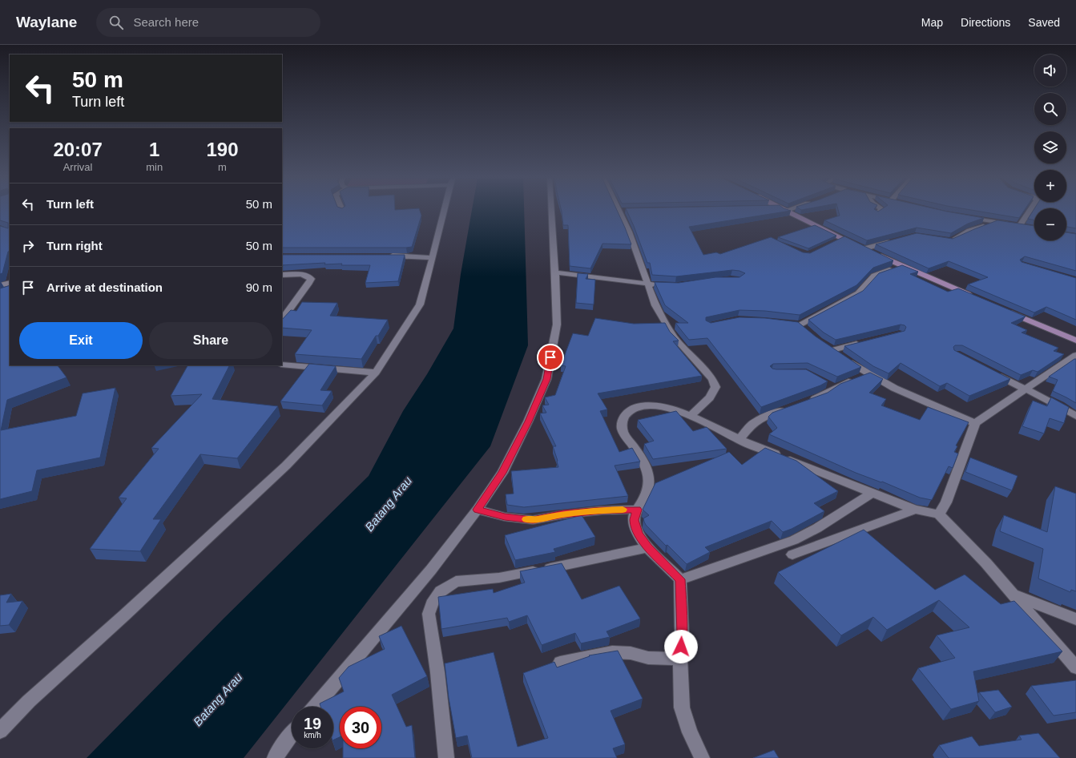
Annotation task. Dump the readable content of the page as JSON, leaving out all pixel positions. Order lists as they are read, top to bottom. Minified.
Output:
{"water":["Batang Arau"],"page":{"header":"Waylane","search":"Search here","nav":["Map","Directions","Saved"],"map_buttons":["+","−"],"turn":["50 m","Turn left"],"eta":["20:07","Arrival","1","min","190","m"],"list":[{"name":"Turn left","value":"50 m"},{"name":"Turn right","value":"50 m"},{"name":"Arrive at destination","value":"90 m"}],"buttons":["Exit","Share"],"speed":"19 km/h","limit":"30"}}
